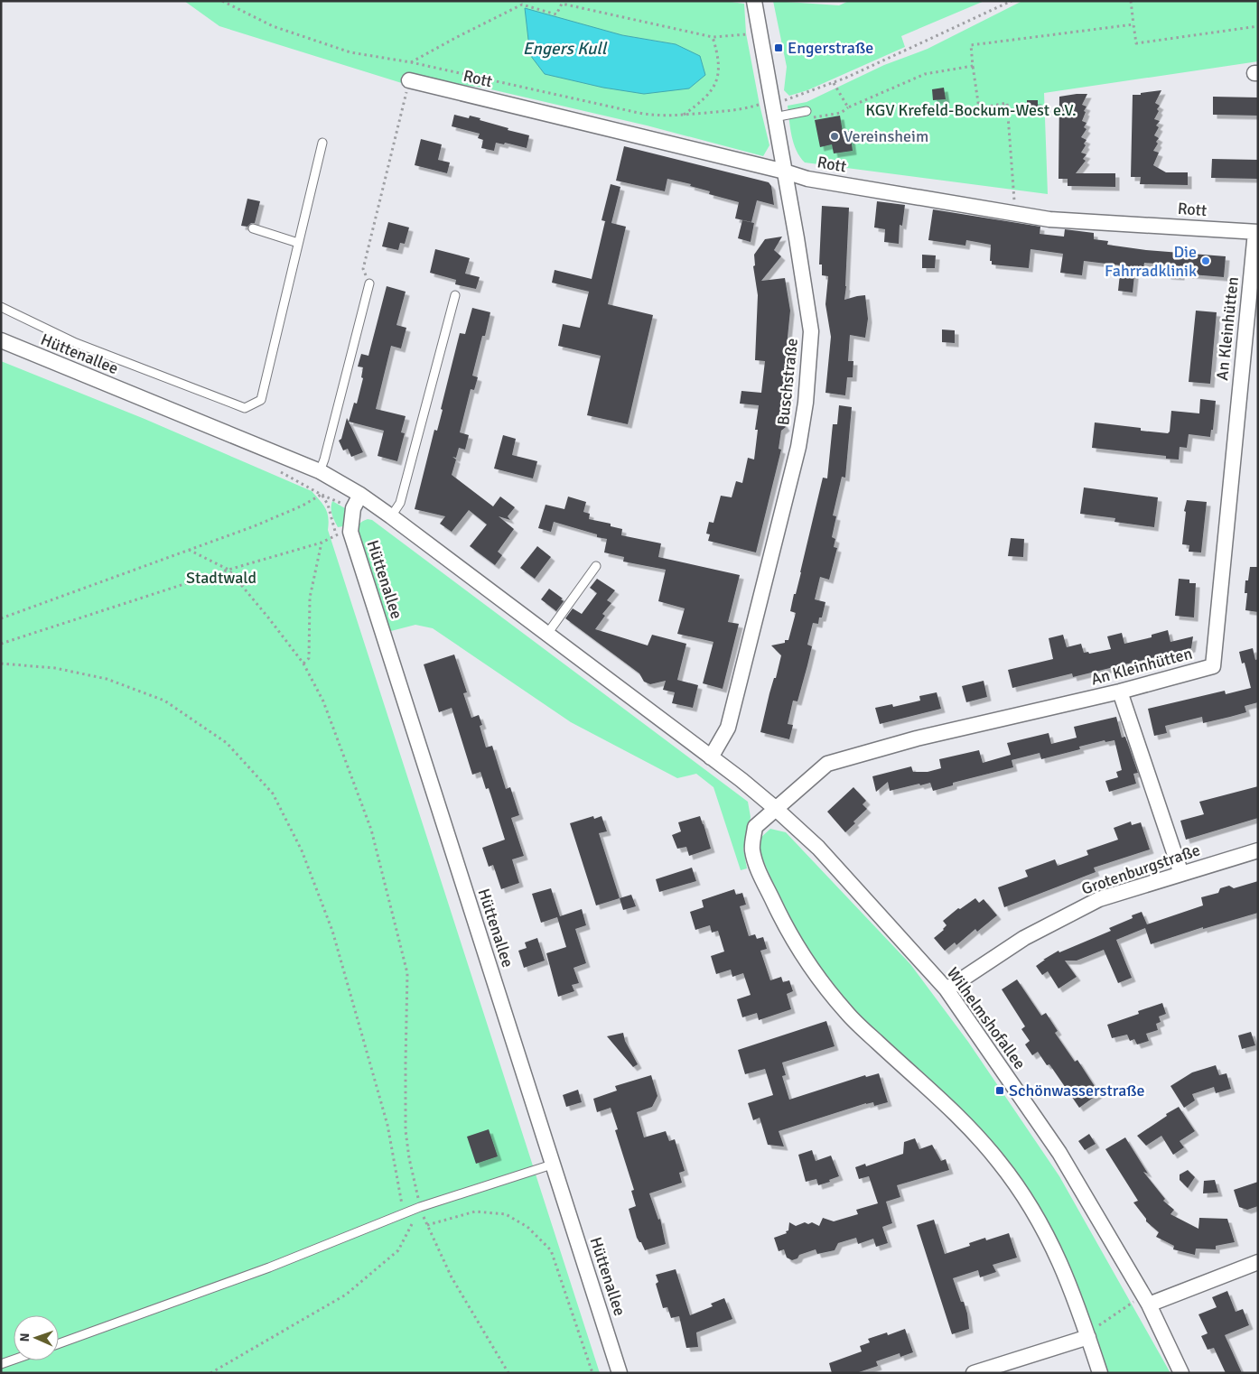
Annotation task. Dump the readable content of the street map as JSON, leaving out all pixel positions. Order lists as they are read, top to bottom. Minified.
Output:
{"streets":{"street":["Rott","An Kleinhütten","Hüttenallee","Buschstraße","Grotenburgstraße","Wilhelmshofallee"]},"crossings":[["Rott","An Kleinhütten"],["Rott","Buschstraße"],["An Kleinhütten","Wilhelmshofallee"],["Hüttenallee","Buschstraße"],["Hüttenallee","Wilhelmshofallee"],["Buschstraße","Wilhelmshofallee"],["Grotenburgstraße","Wilhelmshofallee"]],"water":["Engers Kull"],"parks":["KGV Krefeld-Bockum-West e.V.","Stadtwald"],"places":{"transit":["Engerstraße","Schönwasserstraße"],"other":["Vereinsheim","Die Fahrradklinik"]},"north":"left"}
